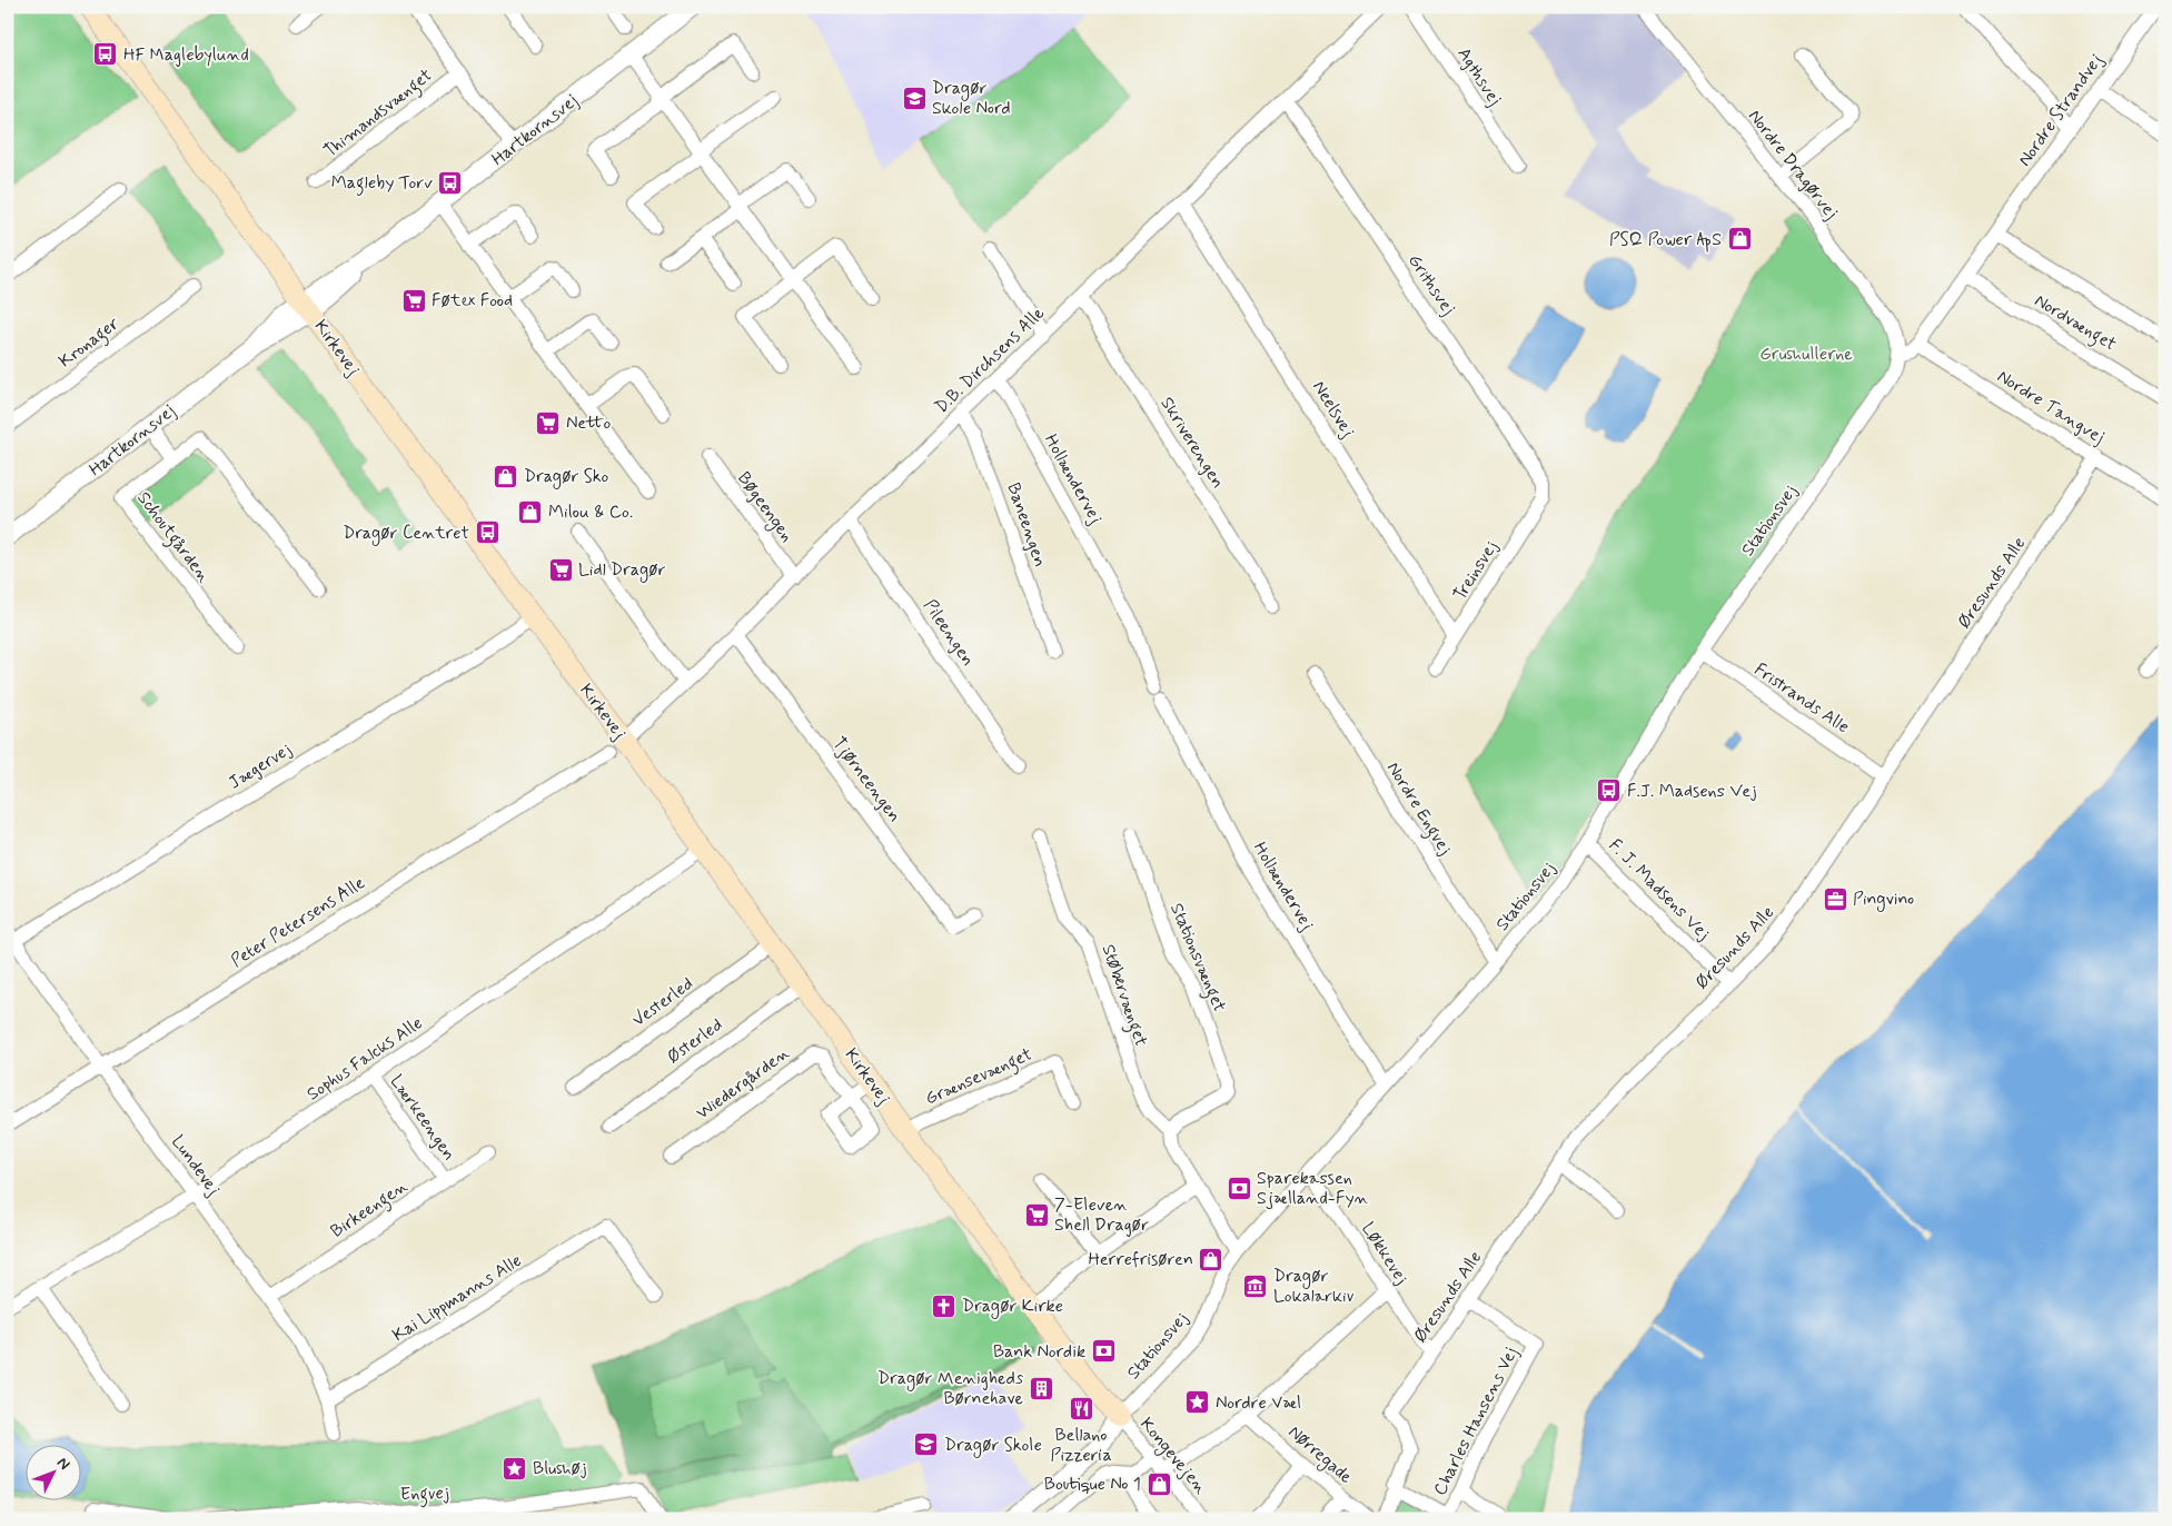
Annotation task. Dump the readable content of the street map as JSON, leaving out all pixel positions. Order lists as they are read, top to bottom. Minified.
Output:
{"streets":{"main road":["Kirkevej"],"street":["Agthsvej","Nordre Strandvej","Thimandsvænget","Hartkornsvej","Nordre Dragørvej","Grithsvej","Nordvænget","Kronager","D.B. Dirchsens Alle","Nordre Tangvej","Neelsvej","Skriverengen","Hollændervej","Bøgeengen","Stationsvej","Baneengen","Schoutgården","Treinsvej","Øresunds Alle","Pileengen","Fristrands Alle","Jægervej","Tjørneengen","Nordre Engvej","F. J. Madsens Vej","Peter Petersens Alle","Stationsvænget","Støbervænget","Vesterled","Østerled","Sophus Falcks Alle","Grænsevænget","Wiedergården","Lærkeengen","Lundevej","Birkeengen","Løkkevej","Kai Lippmanns Alle","Charles Hansens Vej","Nørregade","Kongevejen","Engvej"]},"crossings":[["Nordre Strandvej","Nordvænget"],["Nordre Strandvej","Nordre Tangvej"],["Thimandsvænget","Hartkornsvej"],["Hartkornsvej","Kirkevej"],["Nordre Dragørvej","Stationsvej"],["Grithsvej","D.B. Dirchsens Alle"],["Grithsvej","Treinsvej"],["Kirkevej","D.B. Dirchsens Alle"],["Kirkevej","Stationsvej"],["Kirkevej","Jægervej"],["Kirkevej","Peter Petersens Alle"],["Kirkevej","Vesterled"],["Kirkevej","Østerled"],["Kirkevej","Sophus Falcks Alle"],["Kirkevej","Grænsevænget"],["Kirkevej","Wiedergården"],["Kirkevej","Kongevejen"],["D.B. Dirchsens Alle","Neelsvej"],["D.B. Dirchsens Alle","Skriverengen"],["D.B. Dirchsens Alle","Hollændervej"],["D.B. Dirchsens Alle","Bøgeengen"],["D.B. Dirchsens Alle","Baneengen"],["D.B. Dirchsens Alle","Pileengen"],["D.B. Dirchsens Alle","Tjørneengen"],["D.B. Dirchsens Alle","Peter Petersens Alle"],["Nordre Tangvej","Øresunds Alle"],["Neelsvej","Treinsvej"],["Hollændervej","Stationsvej"],["Stationsvej","Fristrands Alle"],["Stationsvej","Nordre Engvej"],["Stationsvej","F. J. Madsens Vej"],["Stationsvej","Løkkevej"],["Stationsvej","Kongevejen"],["Øresunds Alle","Fristrands Alle"],["Øresunds Alle","F. J. Madsens Vej"],["Øresunds Alle","Løkkevej"],["Øresunds Alle","Charles Hansens Vej"],["Jægervej","Lundevej"],["Peter Petersens Alle","Lundevej"],["Stationsvænget","Støbervænget"],["Sophus Falcks Alle","Lærkeengen"],["Sophus Falcks Alle","Lundevej"],["Lærkeengen","Birkeengen"],["Lundevej","Birkeengen"],["Lundevej","Kai Lippmanns Alle"]],"parks":["Grushullerne"],"places":{"bus stop":["HF Maglebylund","Magleby Torv","Dragør Centret","F.J. Madsens Vej"],"school or university":["Dragør Skole Nord","Dragør Skole"],"shop":["PSQ Power ApS","Dragør Sko","Milou & Co.","Herrefrisøren","Boutique No 1"],"supermarket":["Føtex Food","Netto","Lidl Dragør","7-Eleven Shell Dragør"],"office":["Pingvino"],"bank":["Sparekassen Sjælland-Fyn","Bank Nordik"],"museum":["Dragør Lokalarkiv"],"church":["Dragør Kirke"],"building":["Dragør Menigheds Børnehave"],"place":["Nordre Væl","Blushøj"],"restaurant":["Bellano Pizzeria"]},"north":"top right"}
